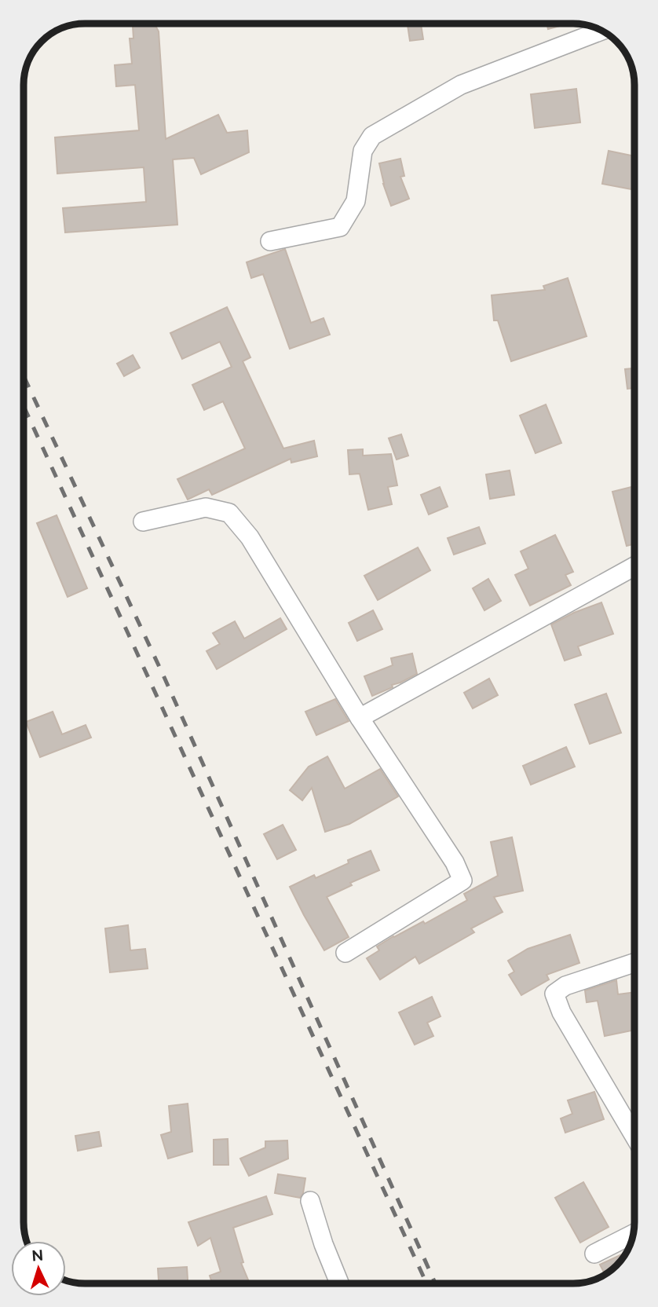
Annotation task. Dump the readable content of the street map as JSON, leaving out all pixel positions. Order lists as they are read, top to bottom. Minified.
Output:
{"north":"top"}
